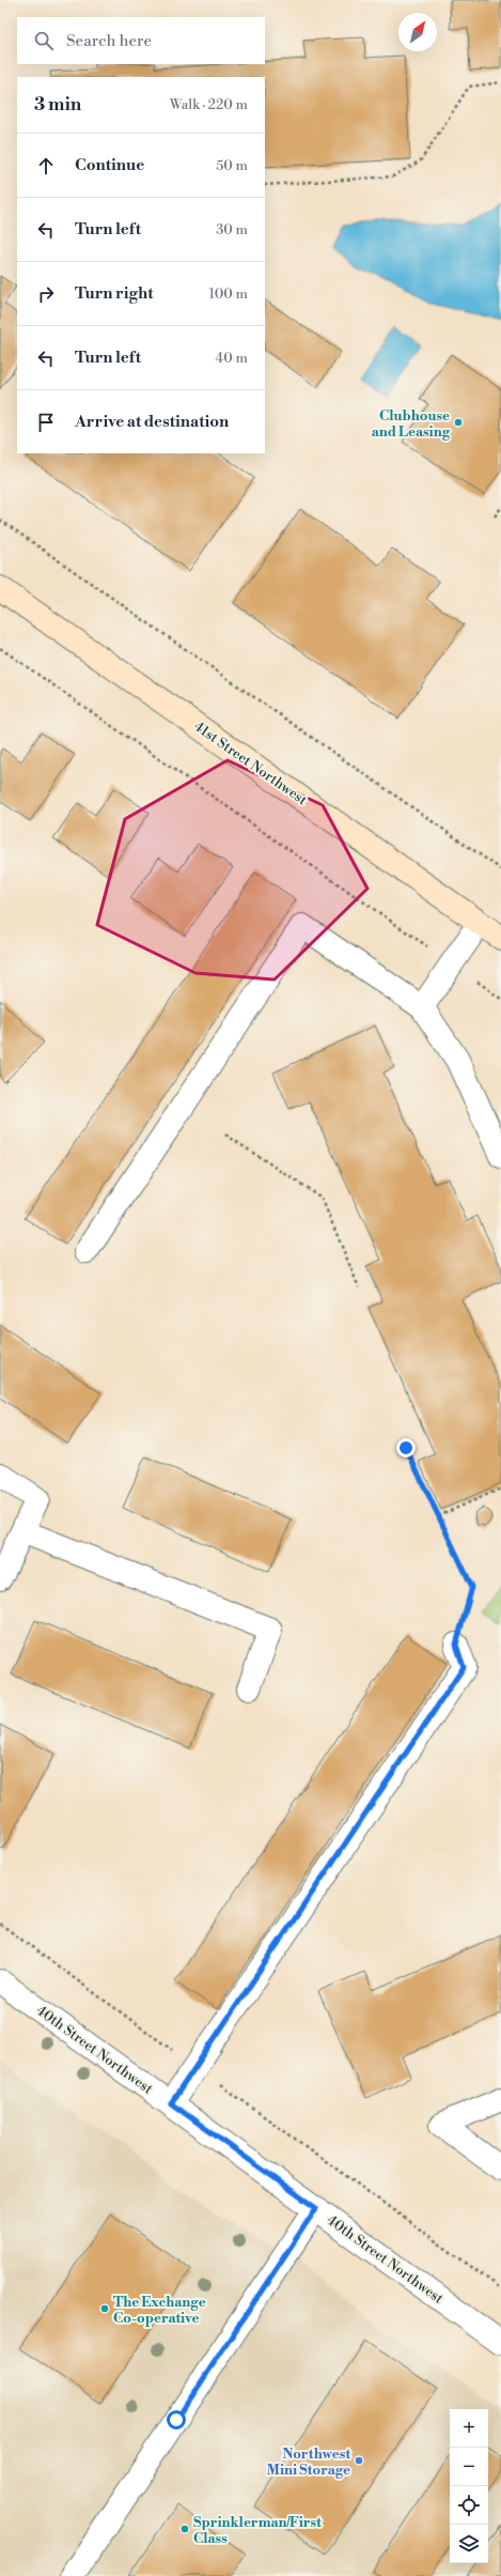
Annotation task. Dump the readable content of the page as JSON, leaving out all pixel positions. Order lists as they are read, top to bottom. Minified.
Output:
{"streets":{"main road":["41st Street Northwest"],"street":["40th Street Northwest"]},"places":["Clubhouse and Leasing","The Exchange Co-operative","Northwest Mini Storage","Sprinklerman/First Class"],"north":"top right","page":{"search":"Search here","heading":["3 min","Walk · 220 m"],"list":[["Continue","50 m"],["Turn left","30 m"],["Turn right","100 m"],["Turn left","40 m"],"Arrive at destination"],"map_buttons":["+","−"]}}
